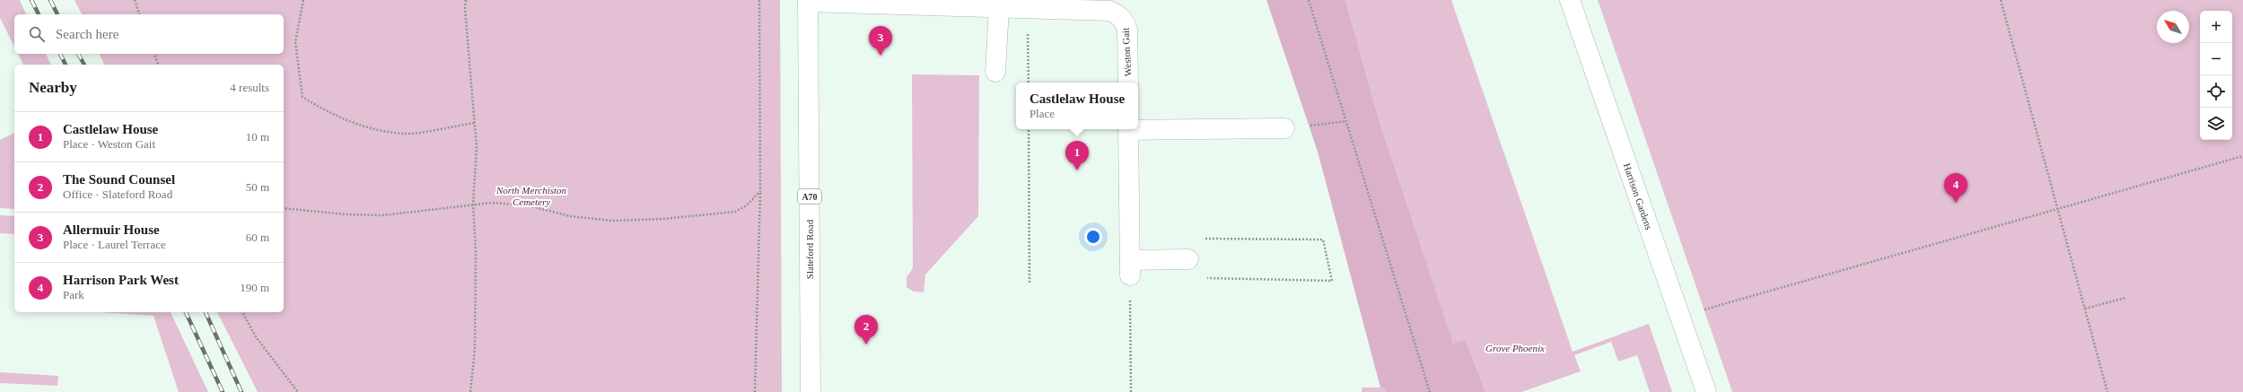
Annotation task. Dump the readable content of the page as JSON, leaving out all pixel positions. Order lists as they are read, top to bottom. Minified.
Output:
{"streets":{"street":["Weston Gait","A70","Harrison Gardens","Slateford Road"]},"crossings":[["Weston Gait","Slateford Road"]],"parks":["North Merchiston Cemetery","Grove Phoenix"],"north":"top left","page":{"map_buttons":["+","−"],"search":"Search here","pins":["3","1","4","2"],"heading":["Nearby","4 results"],"popup":["Castlelaw House","Place"],"list":[{"mark":"1","name":"Castlelaw House","note":"Place · Weston Gait","value":"10 m"},{"mark":"2","name":"The Sound Counsel","note":"Office · Slateford Road","value":"50 m"},{"mark":"3","name":"Allermuir House","note":"Place · Laurel Terrace","value":"60 m"},{"mark":"4","name":"Harrison Park West","note":"Park","value":"190 m"}]}}
